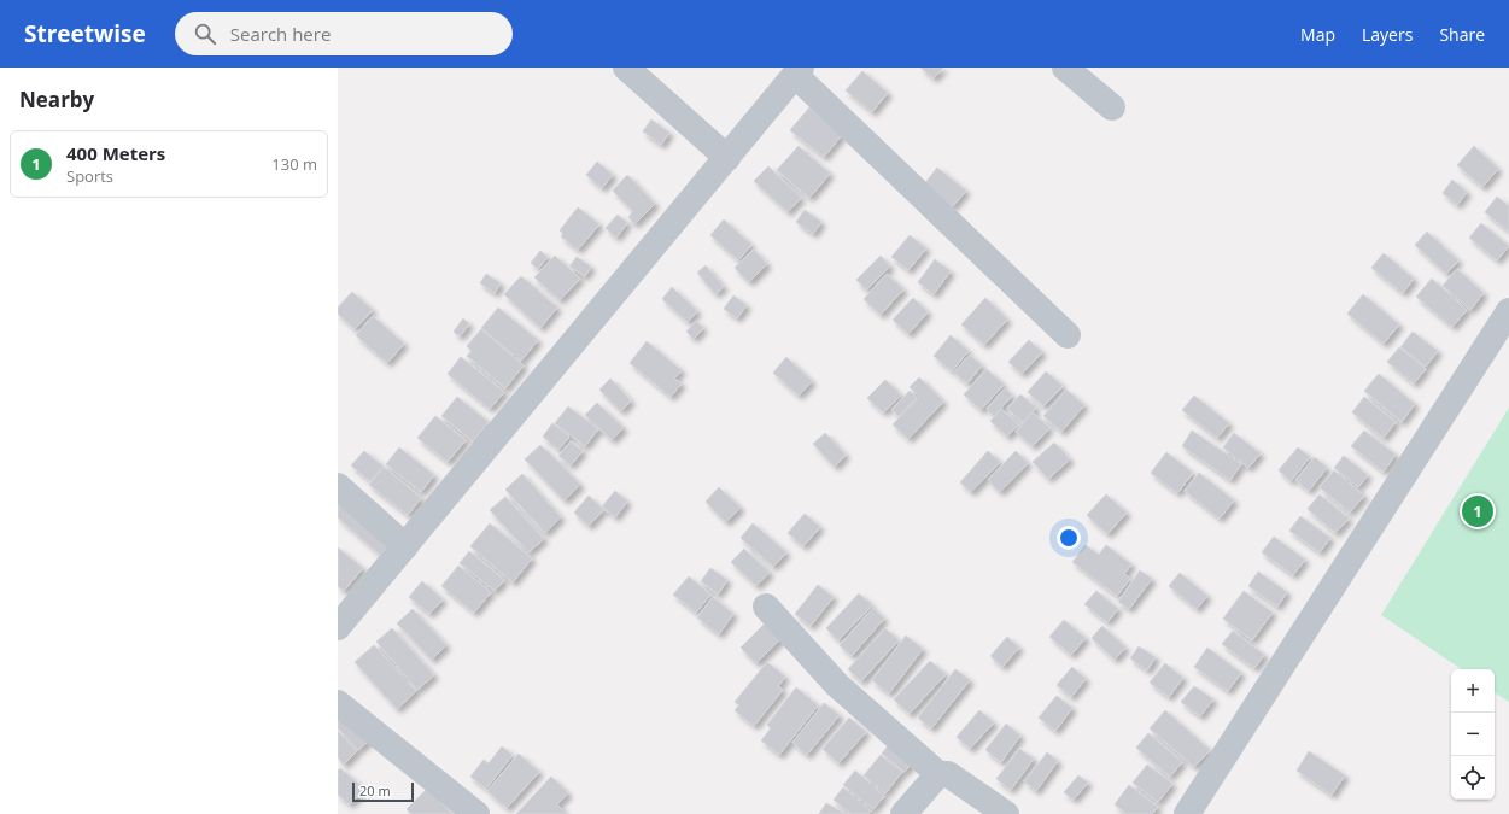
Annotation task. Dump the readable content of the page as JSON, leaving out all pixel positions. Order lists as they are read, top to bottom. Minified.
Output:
{"scale_bar":"20 m","page":{"header":"Streetwise","search":"Search here","nav":["Map","Layers","Share"],"heading":"Nearby","list":[{"mark":"1","name":"400 Meters","note":"Sports","value":"130 m"}],"pins":"1","map_buttons":["+","−"],"scale":"20 m"}}
